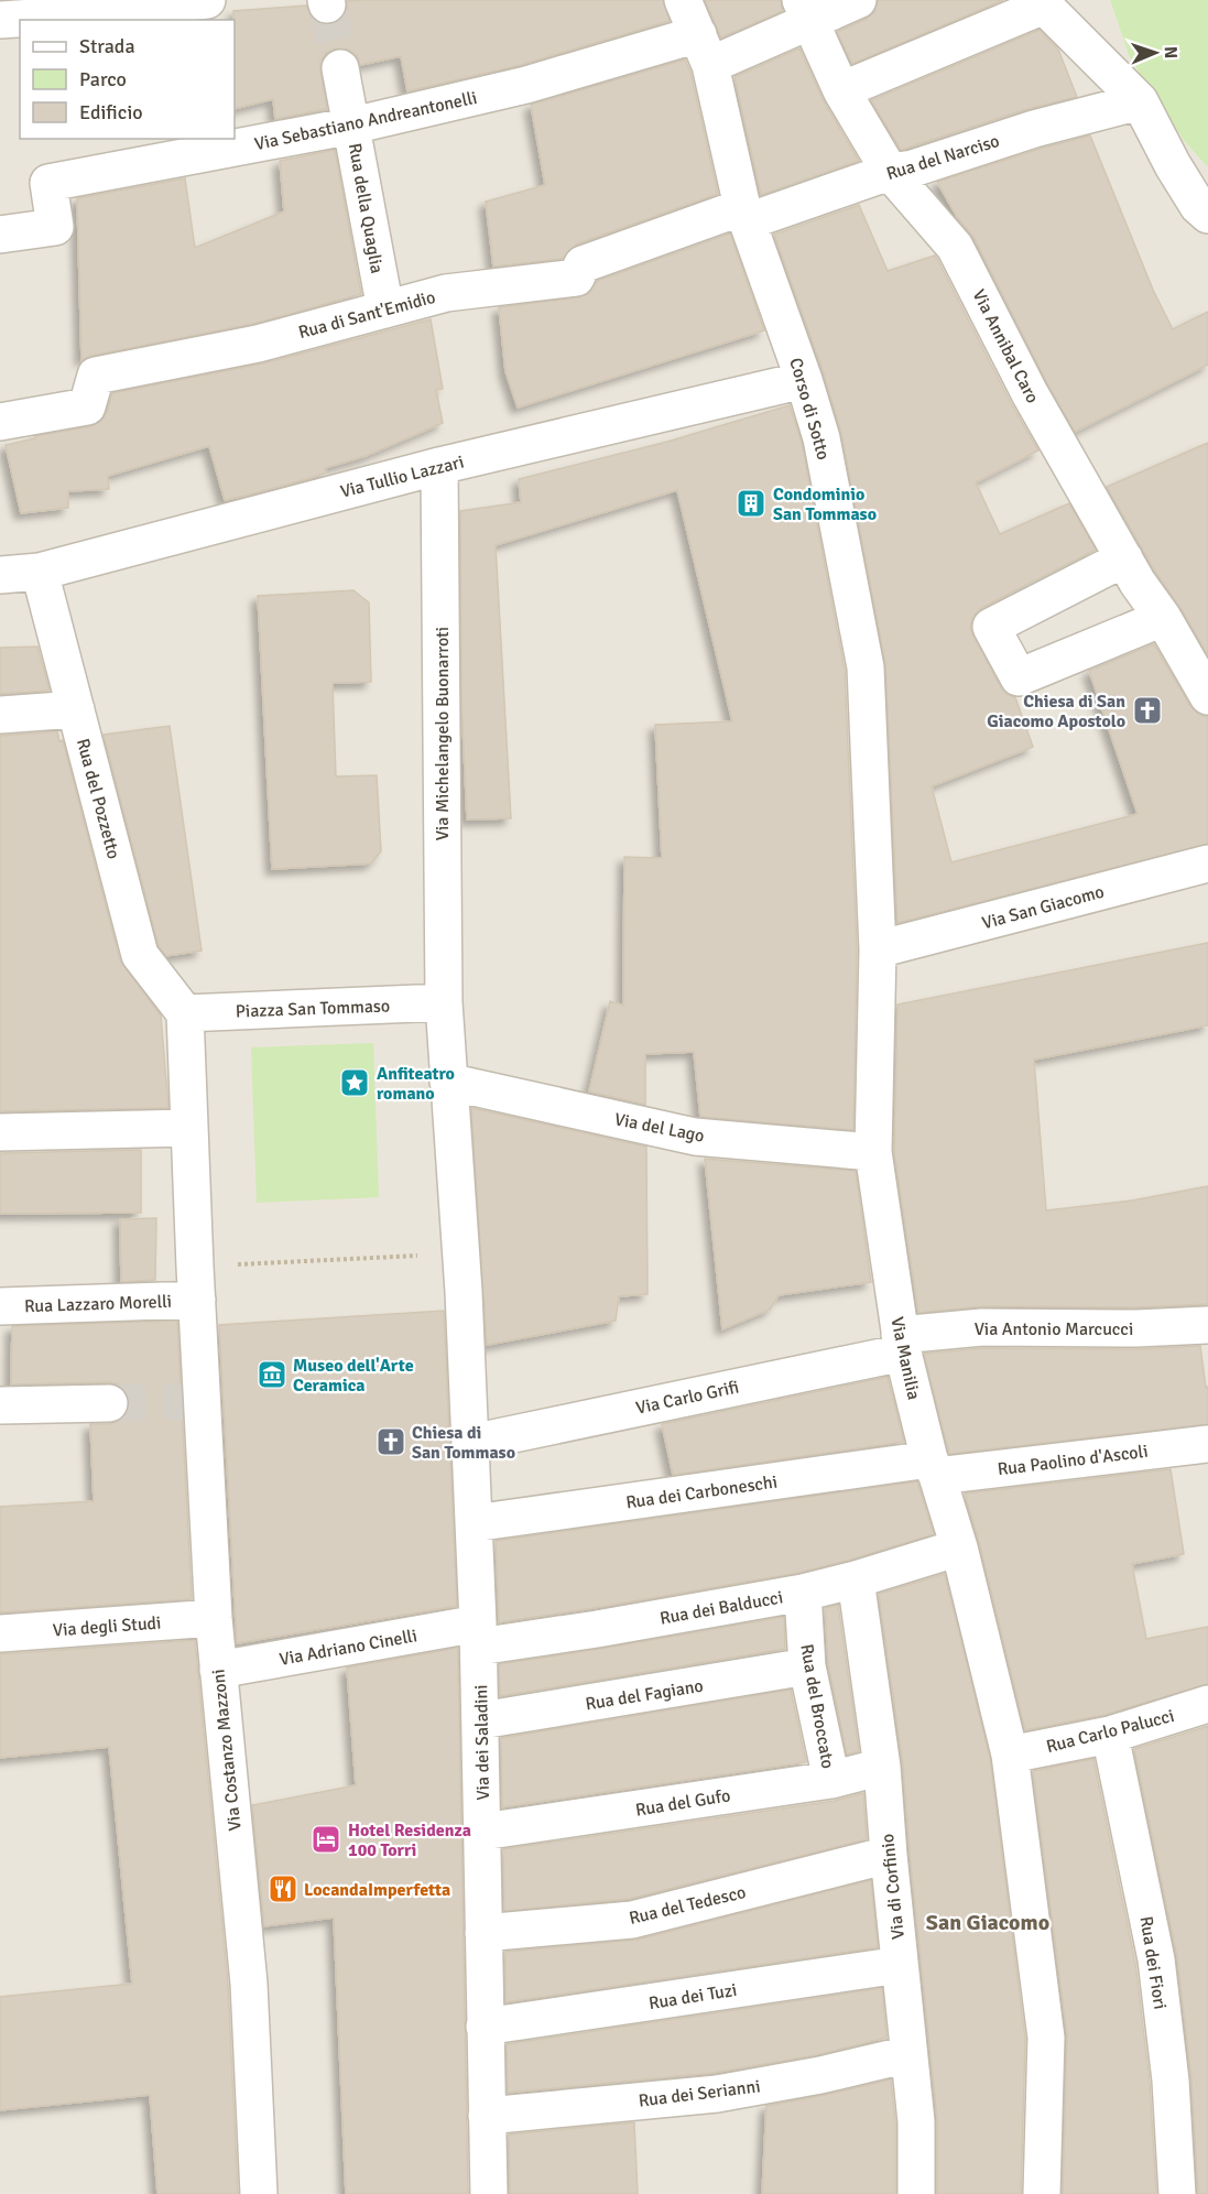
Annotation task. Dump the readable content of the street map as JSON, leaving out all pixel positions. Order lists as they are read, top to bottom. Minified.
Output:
{"streets":{"street":["Via Sebastiano Andreantonelli","Rua del Narciso","Rua della Quaglia","Rua di Sant'Emidio","Via Annibal Caro","Corso di Sotto","Via Tullio Lazzari","Via Michelangelo Buonarroti","Rua del Pozzetto","Via San Giacomo","Piazza San Tommaso","Via del Lago","Rua Lazzaro Morelli","Via Antonio Marcucci","Via Manilia","Via Carlo Grifi","Rua Paolino d'Ascoli","Rua dei Carboneschi","Rua dei Balducci","Via degli Studi","Via Adriano Cinelli","Rua del Fagiano","Rua del Broccato","Rua Carlo Palucci","Via dei Saladini","Via Costanzo Mazzoni","Rua del Gufo","Via di Corfinio","Rua del Tedesco","Rua dei Fiori","Rua dei Tuzi","Rua dei Serianni"]},"crossings":[["Via Sebastiano Andreantonelli","Rua della Quaglia"],["Via Sebastiano Andreantonelli","Via Annibal Caro"],["Via Sebastiano Andreantonelli","Corso di Sotto"],["Rua del Narciso","Rua di Sant'Emidio"],["Rua del Narciso","Via Annibal Caro"],["Rua del Narciso","Corso di Sotto"],["Rua della Quaglia","Rua di Sant'Emidio"],["Rua di Sant'Emidio","Corso di Sotto"],["Corso di Sotto","Via Tullio Lazzari"],["Corso di Sotto","Via San Giacomo"],["Corso di Sotto","Via Manilia"],["Via Tullio Lazzari","Via Michelangelo Buonarroti"],["Via Tullio Lazzari","Rua del Pozzetto"],["Via Michelangelo Buonarroti","Piazza San Tommaso"],["Rua del Pozzetto","Piazza San Tommaso"],["Via San Giacomo","Via Manilia"],["Via del Lago","Via Manilia"],["Rua Lazzaro Morelli","Via Costanzo Mazzoni"],["Via Antonio Marcucci","Via Manilia"],["Via Antonio Marcucci","Via Carlo Grifi"],["Via Manilia","Via Carlo Grifi"],["Via Manilia","Rua Paolino d'Ascoli"],["Via Manilia","Rua dei Carboneschi"],["Via Manilia","Rua dei Balducci"],["Via Manilia","Rua Carlo Palucci"],["Via Carlo Grifi","Via dei Saladini"],["Rua Paolino d'Ascoli","Rua dei Carboneschi"],["Rua dei Carboneschi","Via dei Saladini"],["Rua dei Balducci","Via Adriano Cinelli"],["Rua dei Balducci","Rua del Broccato"],["Rua dei Balducci","Via dei Saladini"],["Rua dei Balducci","Via di Corfinio"],["Via degli Studi","Via Costanzo Mazzoni"],["Via Adriano Cinelli","Via dei Saladini"],["Via Adriano Cinelli","Via Costanzo Mazzoni"],["Rua del Fagiano","Rua del Broccato"],["Rua del Fagiano","Via dei Saladini"],["Rua del Broccato","Rua del Gufo"],["Rua Carlo Palucci","Rua dei Fiori"],["Via dei Saladini","Rua del Gufo"],["Via dei Saladini","Rua del Tedesco"],["Via dei Saladini","Rua dei Tuzi"],["Via dei Saladini","Rua dei Serianni"],["Rua del Gufo","Via di Corfinio"],["Via di Corfinio","Rua del Tedesco"],["Via di Corfinio","Rua dei Tuzi"],["Via di Corfinio","Rua dei Serianni"]],"districts":["San Giacomo"],"places":{"building":["Condominio San Tommaso"],"church":["Chiesa di San Giacomo Apostolo","Chiesa di San Tommaso"],"place":["Anfiteatro romano"],"museum":["Museo dell'Arte Ceramica"],"hotel":["Hotel Residenza 100 Torri"],"restaurant":["LocandaImperfetta"]},"legend":["Strada","Parco","Edificio"],"north":"right"}
